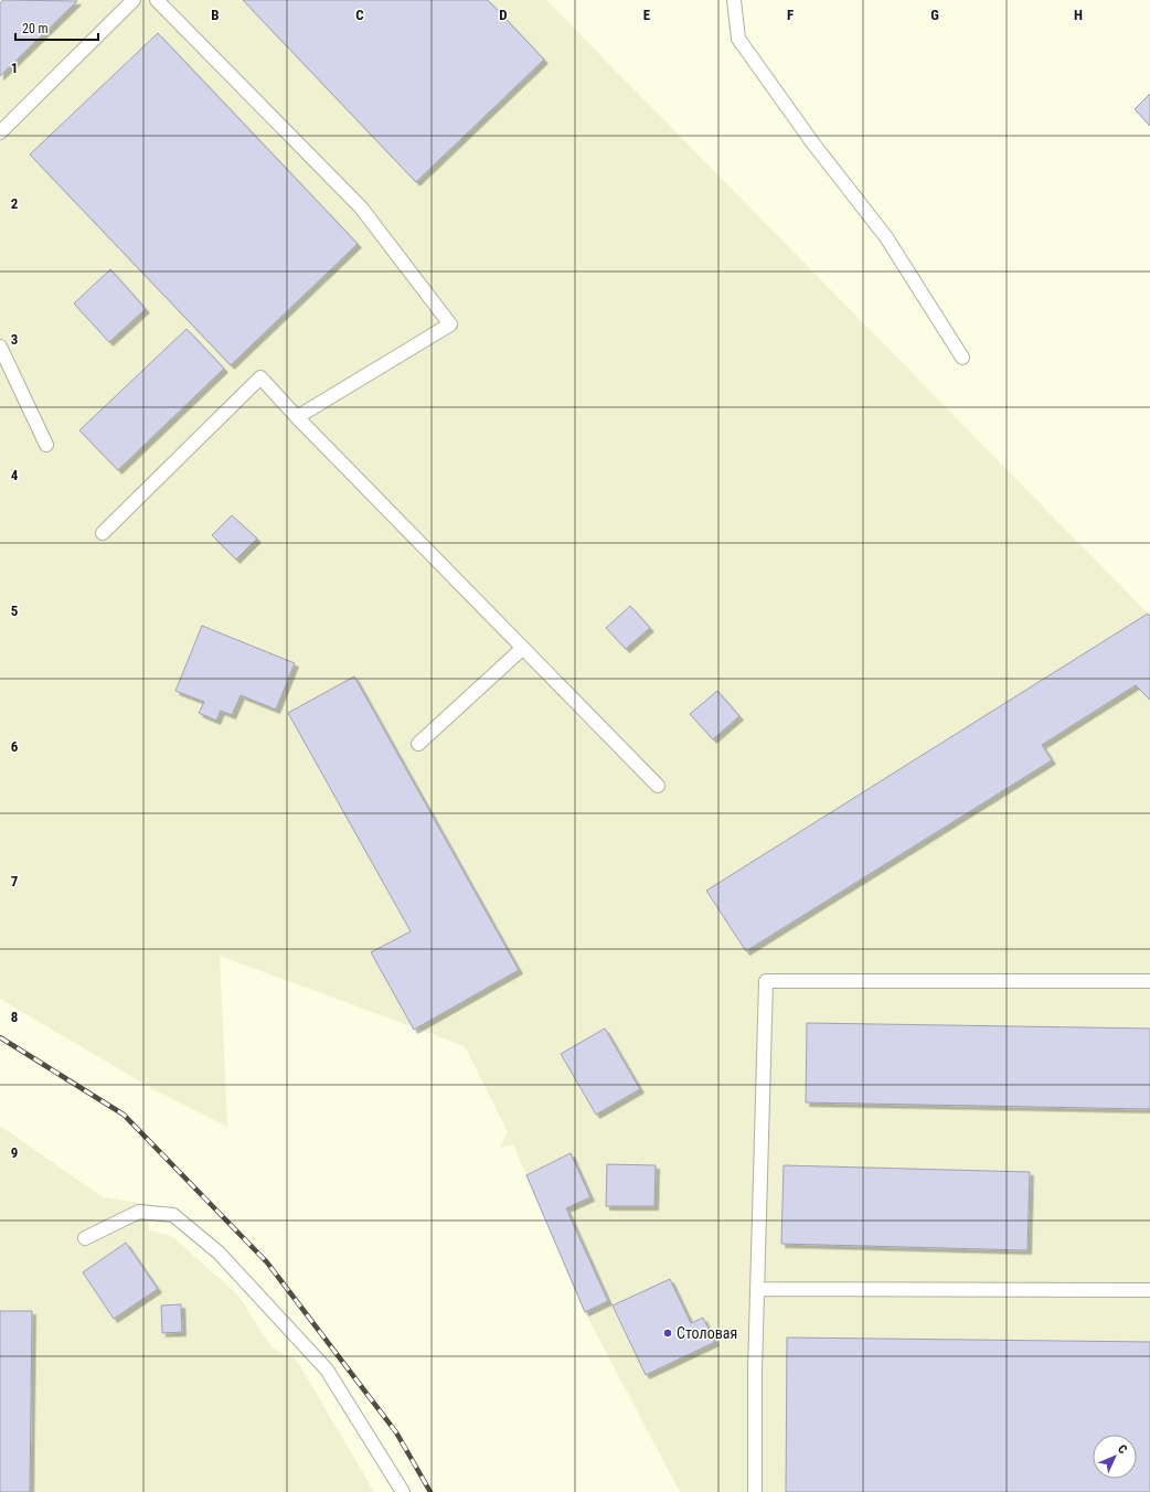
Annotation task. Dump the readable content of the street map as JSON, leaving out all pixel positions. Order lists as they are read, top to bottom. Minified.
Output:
{"places":["Столовая"],"scale_bar":"20 m","north":"top right","grid":{"columns":["B","C","D","E","F","G","H"],"rows":["1","2","3","4","5","6","7","8","9"]}}
